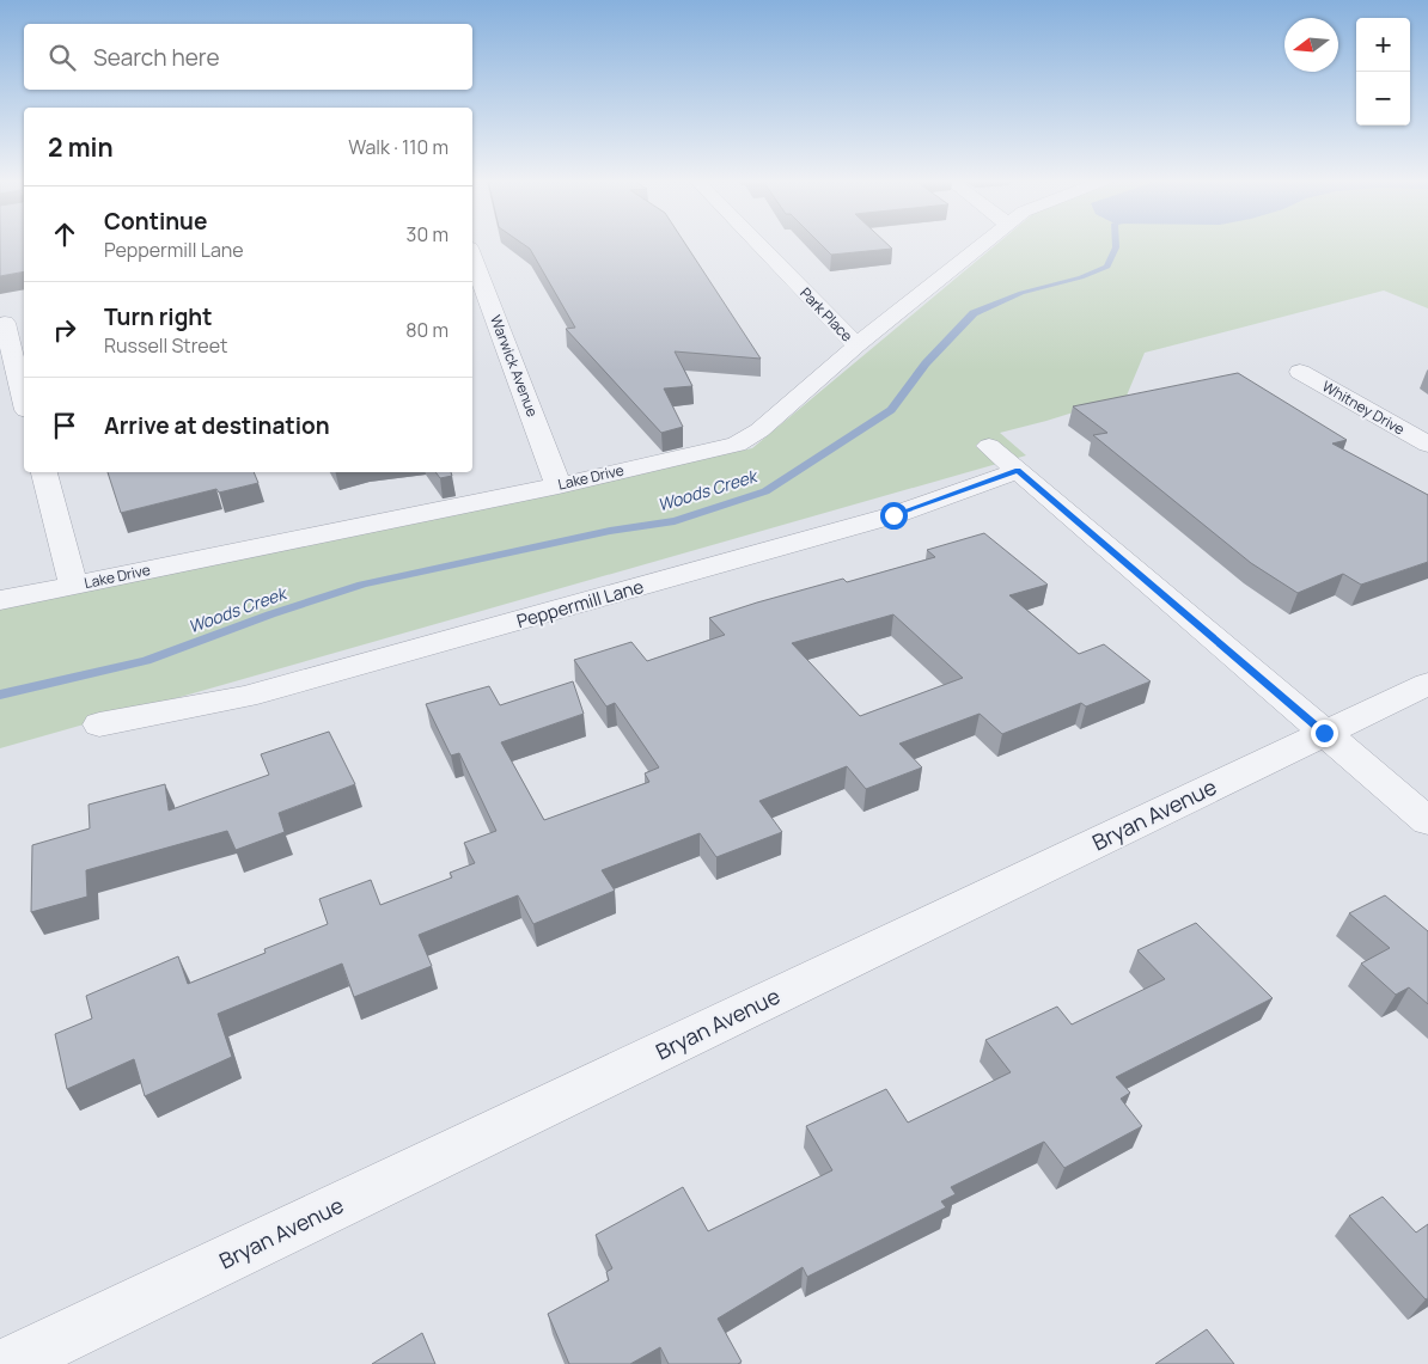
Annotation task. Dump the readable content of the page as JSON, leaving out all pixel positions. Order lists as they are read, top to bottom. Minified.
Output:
{"streets":{"street":["Park Place","Warwick Avenue","Whitney Drive","Lake Drive","Peppermill Lane","Bryan Avenue"]},"crossings":[["Park Place","Lake Drive"],["Warwick Avenue","Lake Drive"]],"water":["Woods Creek"],"north":"left","page":{"map_buttons":["+","−"],"search":"Search here","heading":["2 min","Walk · 110 m"],"list":[["Continue","Peppermill Lane","30 m"],["Turn right","Russell Street","80 m"],"Arrive at destination"]}}
